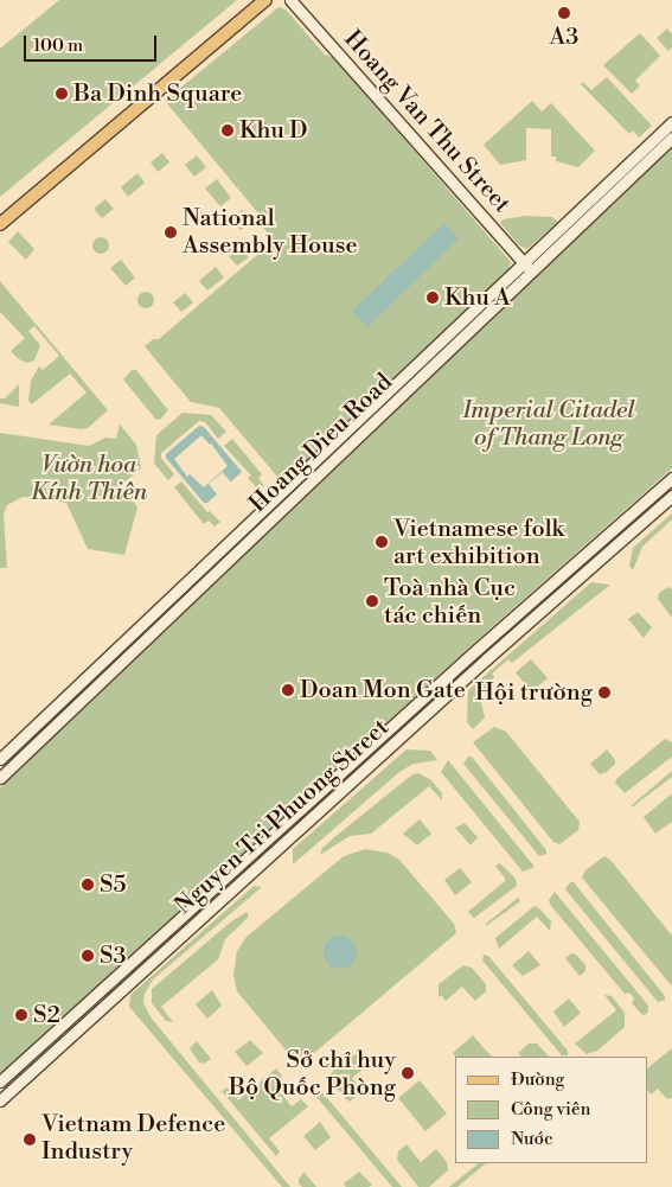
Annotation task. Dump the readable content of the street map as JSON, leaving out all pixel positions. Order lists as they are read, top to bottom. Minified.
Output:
{"streets":{"street":["Hoang Van Thu Street","Hoang Dieu Road","Nguyen Tri Phuong Street"]},"crossings":[["Hoang Van Thu Street","Hoang Dieu Road"]],"parks":["Imperial Citadel of Thang Long","Vườn hoa Kính Thiên"],"places":["A3","Ba Dinh Square","Khu D","National Assembly House","Khu A","Vietnamese folk art exhibition","Toà nhà Cục tác chiến","Doan Mon Gate","Hội trường","S5","S3","S2","Sở chỉ huy Bộ Quốc Phòng","Vietnam Defence Industry"],"legend":["Đường","Công viên","Nước"],"scale_bar":"100 m"}
